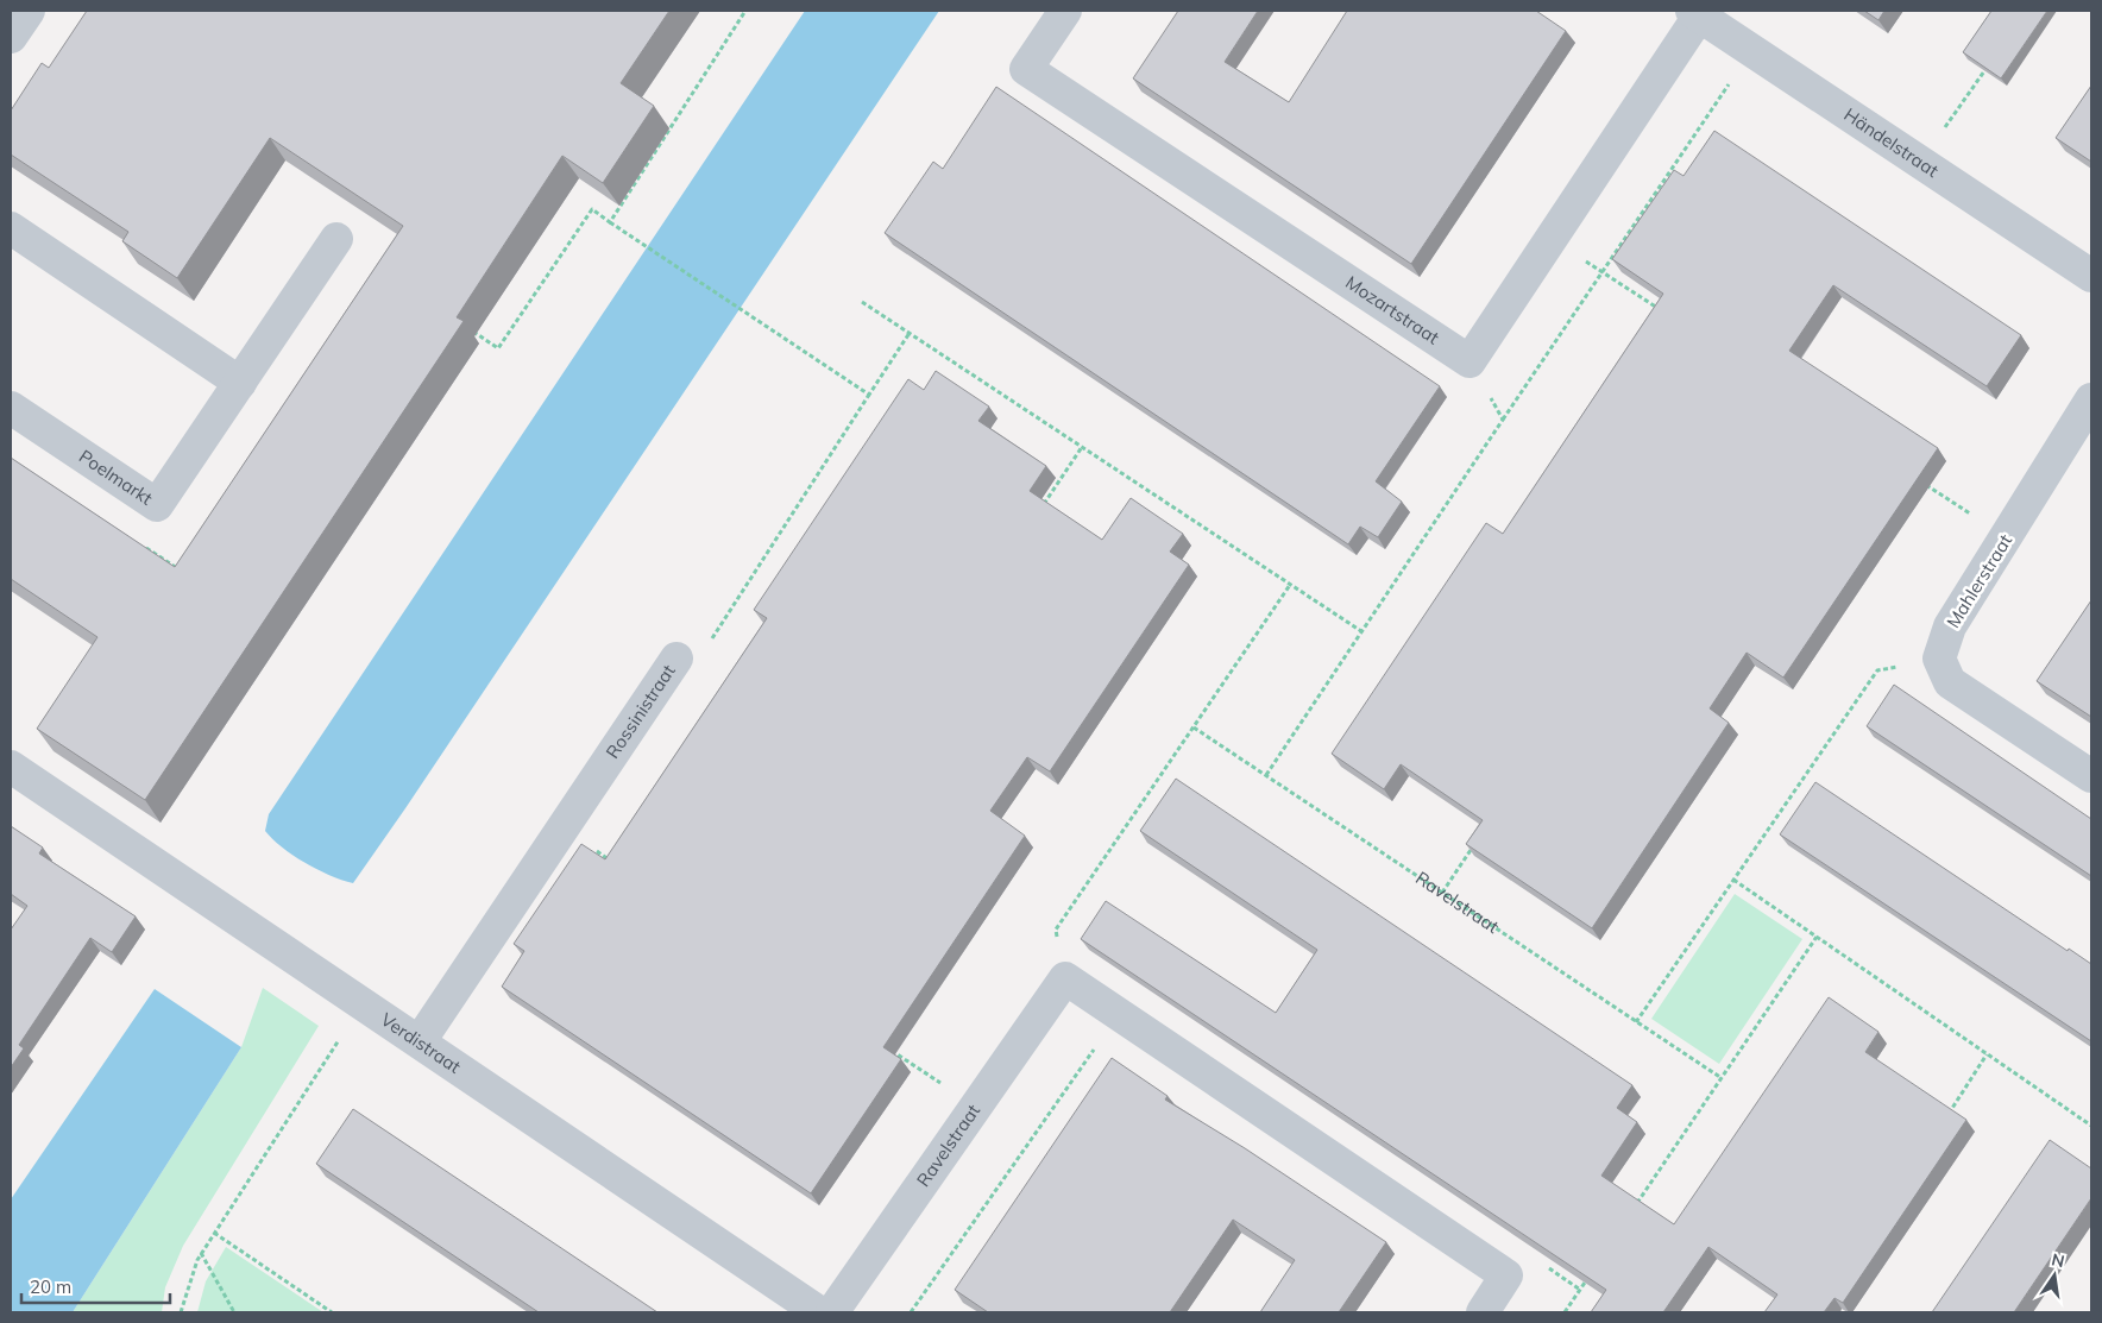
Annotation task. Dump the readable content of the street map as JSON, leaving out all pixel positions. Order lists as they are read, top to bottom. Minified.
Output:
{"streets":{"street":["Händelstraat","Mozartstraat","Poelmarkt","Mahlerstraat","Rossinistraat","Ravelstraat","Verdistraat"]},"crossings":[["Rossinistraat","Verdistraat"]],"scale_bar":"20 m","north":"top"}
